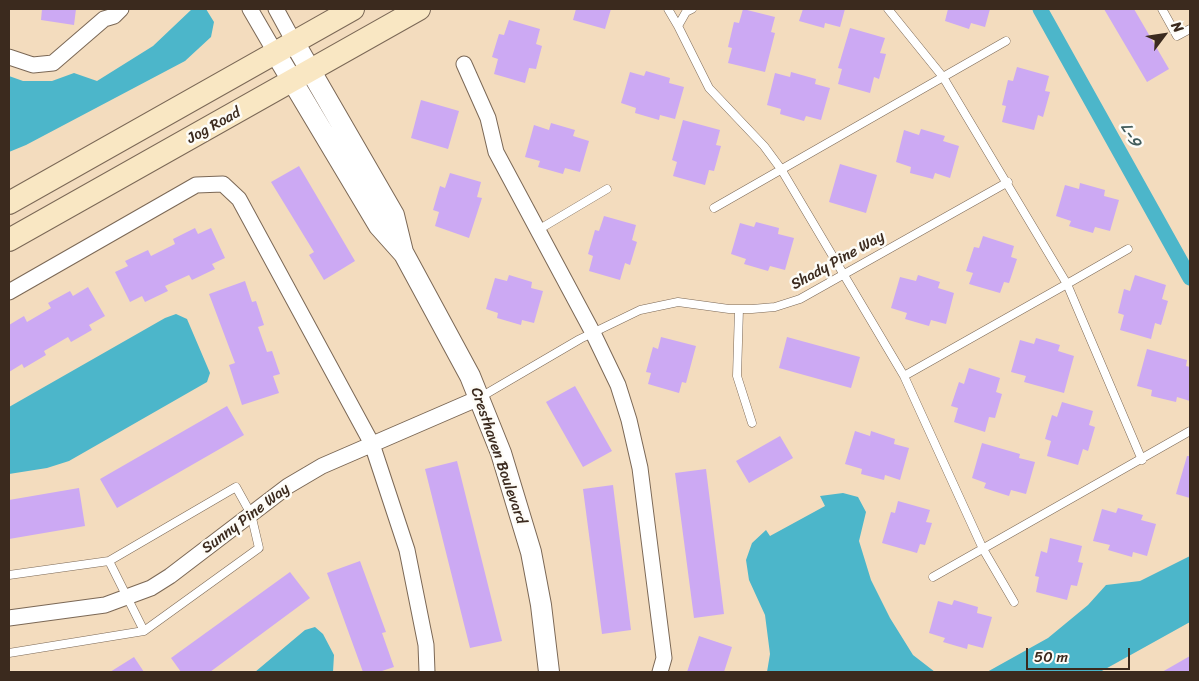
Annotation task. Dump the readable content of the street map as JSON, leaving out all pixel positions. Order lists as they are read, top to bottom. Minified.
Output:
{"streets":{"main road":["Jog Road"],"street":["Cresthaven Boulevard","Sunny Pine Way"],"lane":["Shady Pine Way"]},"crossings":[["Jog Road","Cresthaven Boulevard"],["Shady Pine Way","Cresthaven Boulevard"],["Shady Pine Way","Sunny Pine Way"],["Cresthaven Boulevard","Sunny Pine Way"]],"water":["L-9"],"scale_bar":"50 m","north":"top right"}
